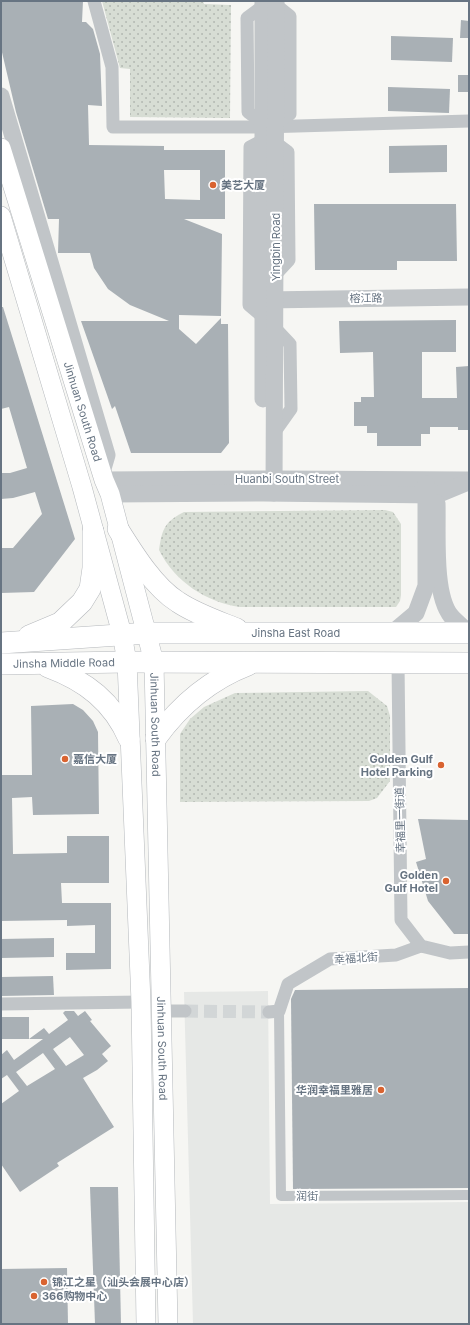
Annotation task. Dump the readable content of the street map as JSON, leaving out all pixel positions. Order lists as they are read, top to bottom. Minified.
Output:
{"streets":{"main road":["Jinhuan South Road","Jinsha East Road","Jinsha Middle Road"],"street":["Yingbin Road","榕江路","Huanbi South Street","幸福里一街道","幸福北街","润街"]},"crossings":[["Yingbin Road","榕江路"],["Yingbin Road","Huanbi South Street"],["Jinhuan South Road","Huanbi South Street"],["Jinhuan South Road","Jinsha East Road"],["Jinhuan South Road","Jinsha Middle Road"],["Jinsha East Road","Jinsha Middle Road"],["幸福里一街道","幸福北街"],["幸福北街","润街"]],"places":["美艺大厦","嘉信大厦","Golden Gulf Hotel Parking","Golden Gulf Hotel","华润幸福里雅居","锦江之星（汕头会展中心店）","366购物中心"]}
